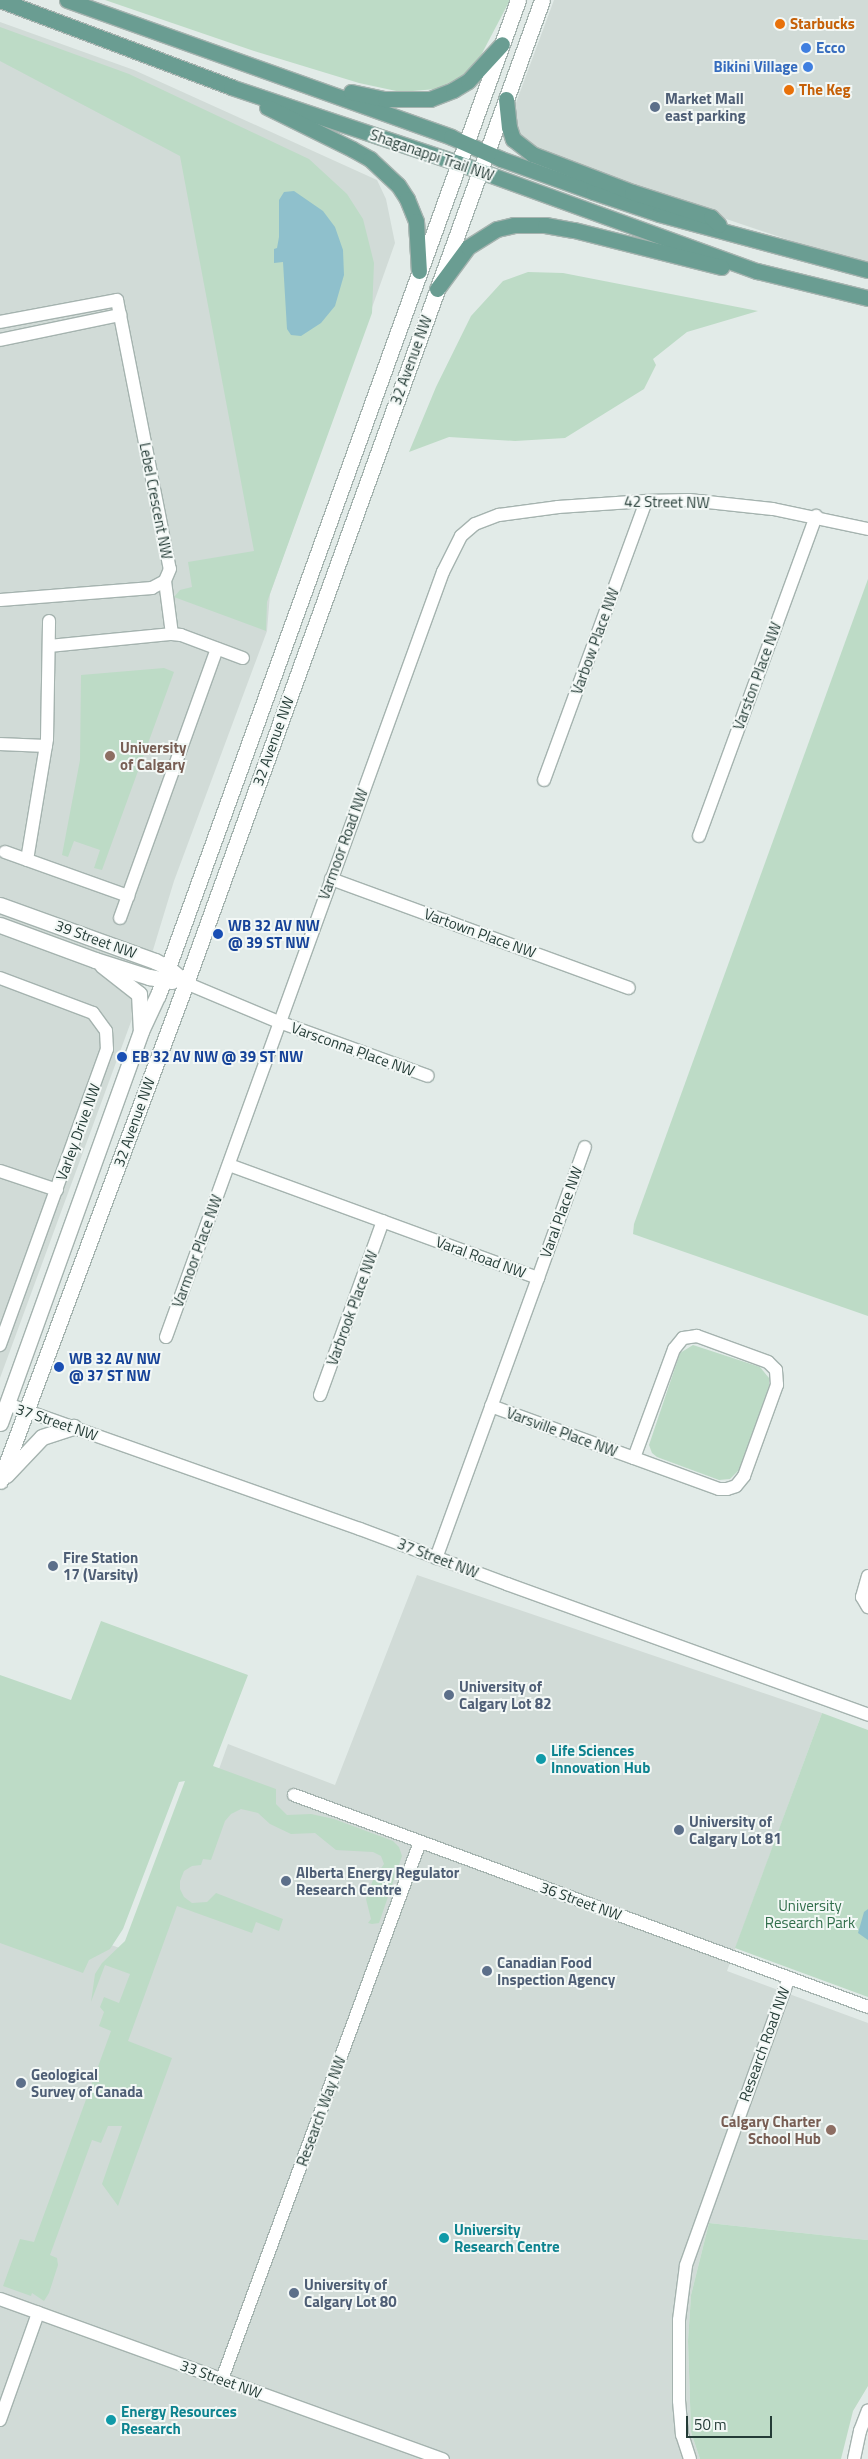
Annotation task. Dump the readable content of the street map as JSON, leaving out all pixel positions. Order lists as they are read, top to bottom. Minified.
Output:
{"streets":{"main road":["Shaganappi Trail NW","32 Avenue NW","39 Street NW"],"street":["Lebel Crescent NW","42 Street NW","Varbow Place NW","Varston Place NW","Varmoor Road NW","Vartown Place NW","Varsconna Place NW","Varley Drive NW","Varal Place NW","Varmoor Place NW","Varal Road NW","Varbrook Place NW","37 Street NW","Varsville Place NW","36 Street NW","Research Road NW","Research Way NW","33 Street NW"]},"crossings":[["Shaganappi Trail NW","32 Avenue NW"],["32 Avenue NW","39 Street NW"],["32 Avenue NW","37 Street NW"],["42 Street NW","Varbow Place NW"],["42 Street NW","Varston Place NW"],["42 Street NW","Varmoor Road NW"],["Varmoor Road NW","Vartown Place NW"],["Varmoor Road NW","39 Street NW"],["Varmoor Road NW","Varsconna Place NW"],["Varmoor Road NW","Varmoor Place NW"],["Varmoor Road NW","Varal Road NW"],["39 Street NW","Varsconna Place NW"],["Varal Place NW","Varal Road NW"],["Varmoor Place NW","Varal Road NW"],["Varal Road NW","Varbrook Place NW"],["Varal Road NW","37 Street NW"],["Varal Road NW","Varsville Place NW"],["36 Street NW","Research Road NW"],["36 Street NW","Research Way NW"],["Research Way NW","33 Street NW"]],"parks":["University Research Park"],"places":["Starbucks","Ecco","Bikini Village","The Keg","Market Mall east parking","University of Calgary","WB 32 AV NW @ 39 ST NW","EB 32 AV NW @ 39 ST NW","WB 32 AV NW @ 37 ST NW","Fire Station 17 (Varsity)","University of Calgary Lot 82","Life Sciences Innovation Hub","University of Calgary Lot 81","Alberta Energy Regulator Research Centre","Canadian Food Inspection Agency","Geological Survey of Canada","Calgary Charter School Hub","University Research Centre","University of Calgary Lot 80","Energy Resources Research"],"scale_bar":"50 m"}
